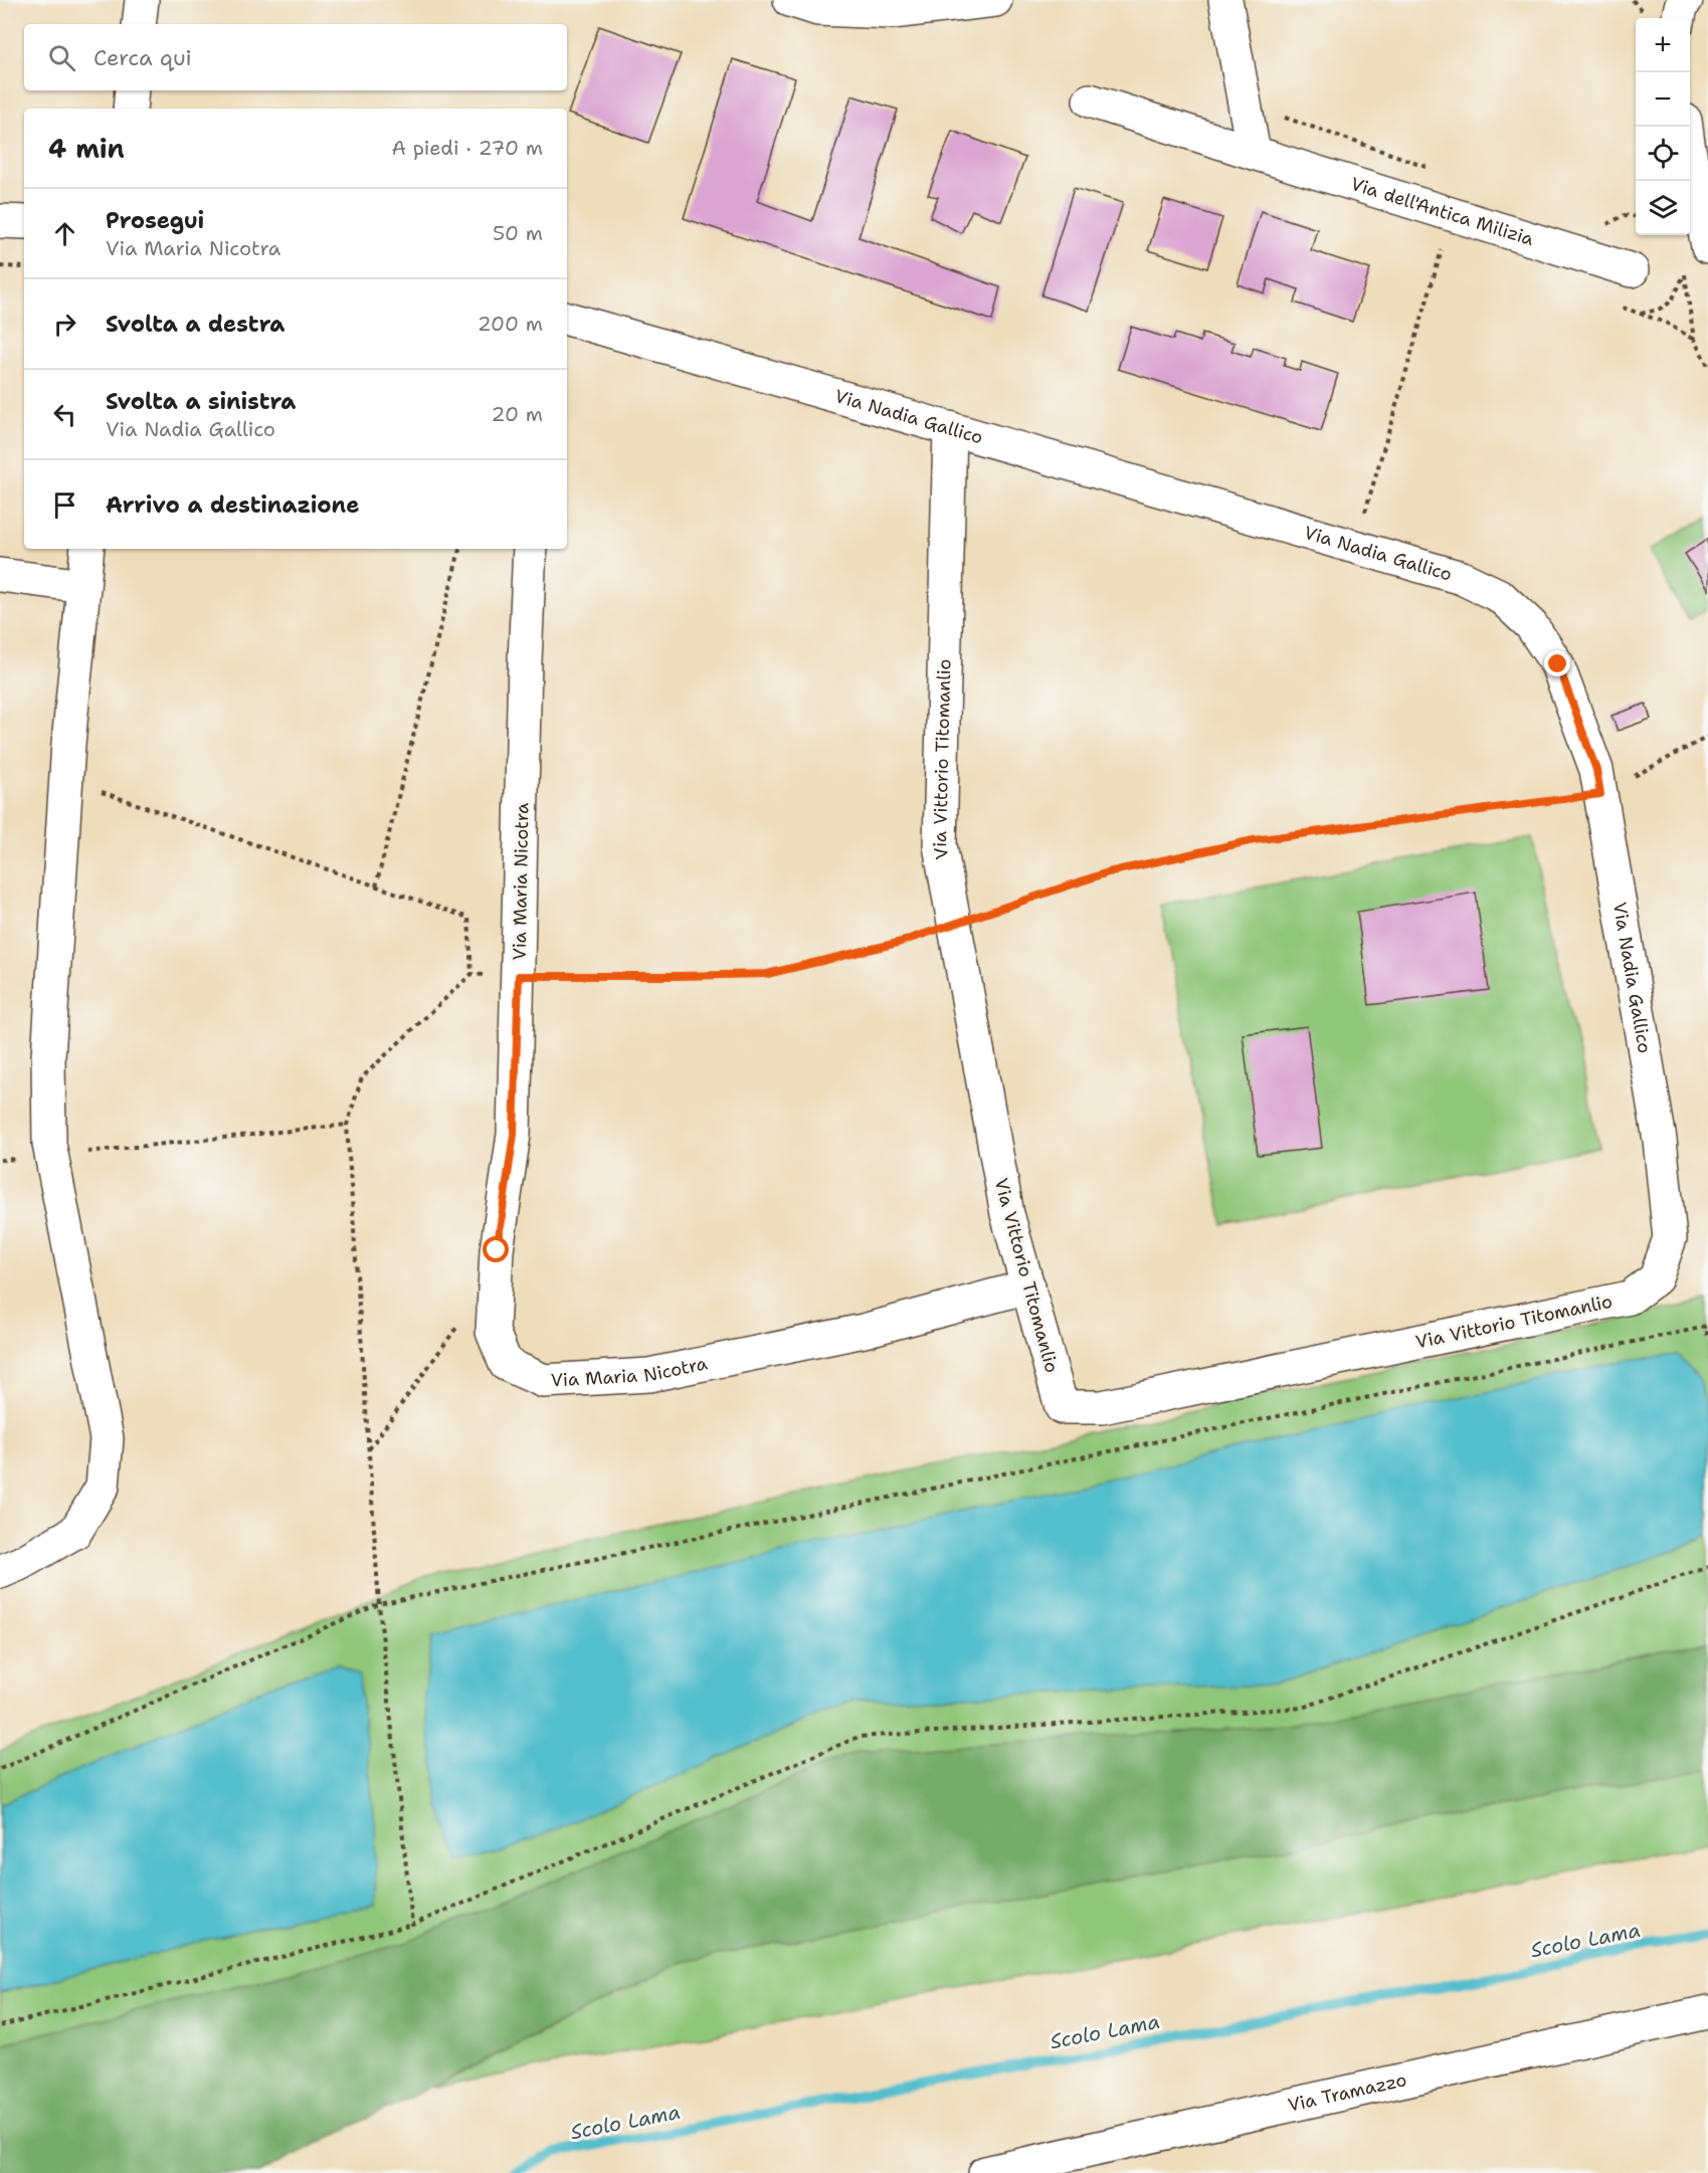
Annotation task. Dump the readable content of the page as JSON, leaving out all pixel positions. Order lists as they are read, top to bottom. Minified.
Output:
{"streets":{"street":["Via dell'Antica Milizia","Via Nadia Gallico","Via Vittorio Titomanlio","Via Maria Nicotra","Via Tramazzo"]},"crossings":[["Via Nadia Gallico","Via Vittorio Titomanlio"],["Via Vittorio Titomanlio","Via Maria Nicotra"]],"water":["Scolo Lama"],"page":{"map_buttons":["+","−"],"search":"Cerca qui","heading":["4 min","A piedi · 270 m"],"list":[["Prosegui","Via Maria Nicotra","50 m"],["Svolta a destra","200 m"],["Svolta a sinistra","Via Nadia Gallico","20 m"],"Arrivo a destinazione"]}}
